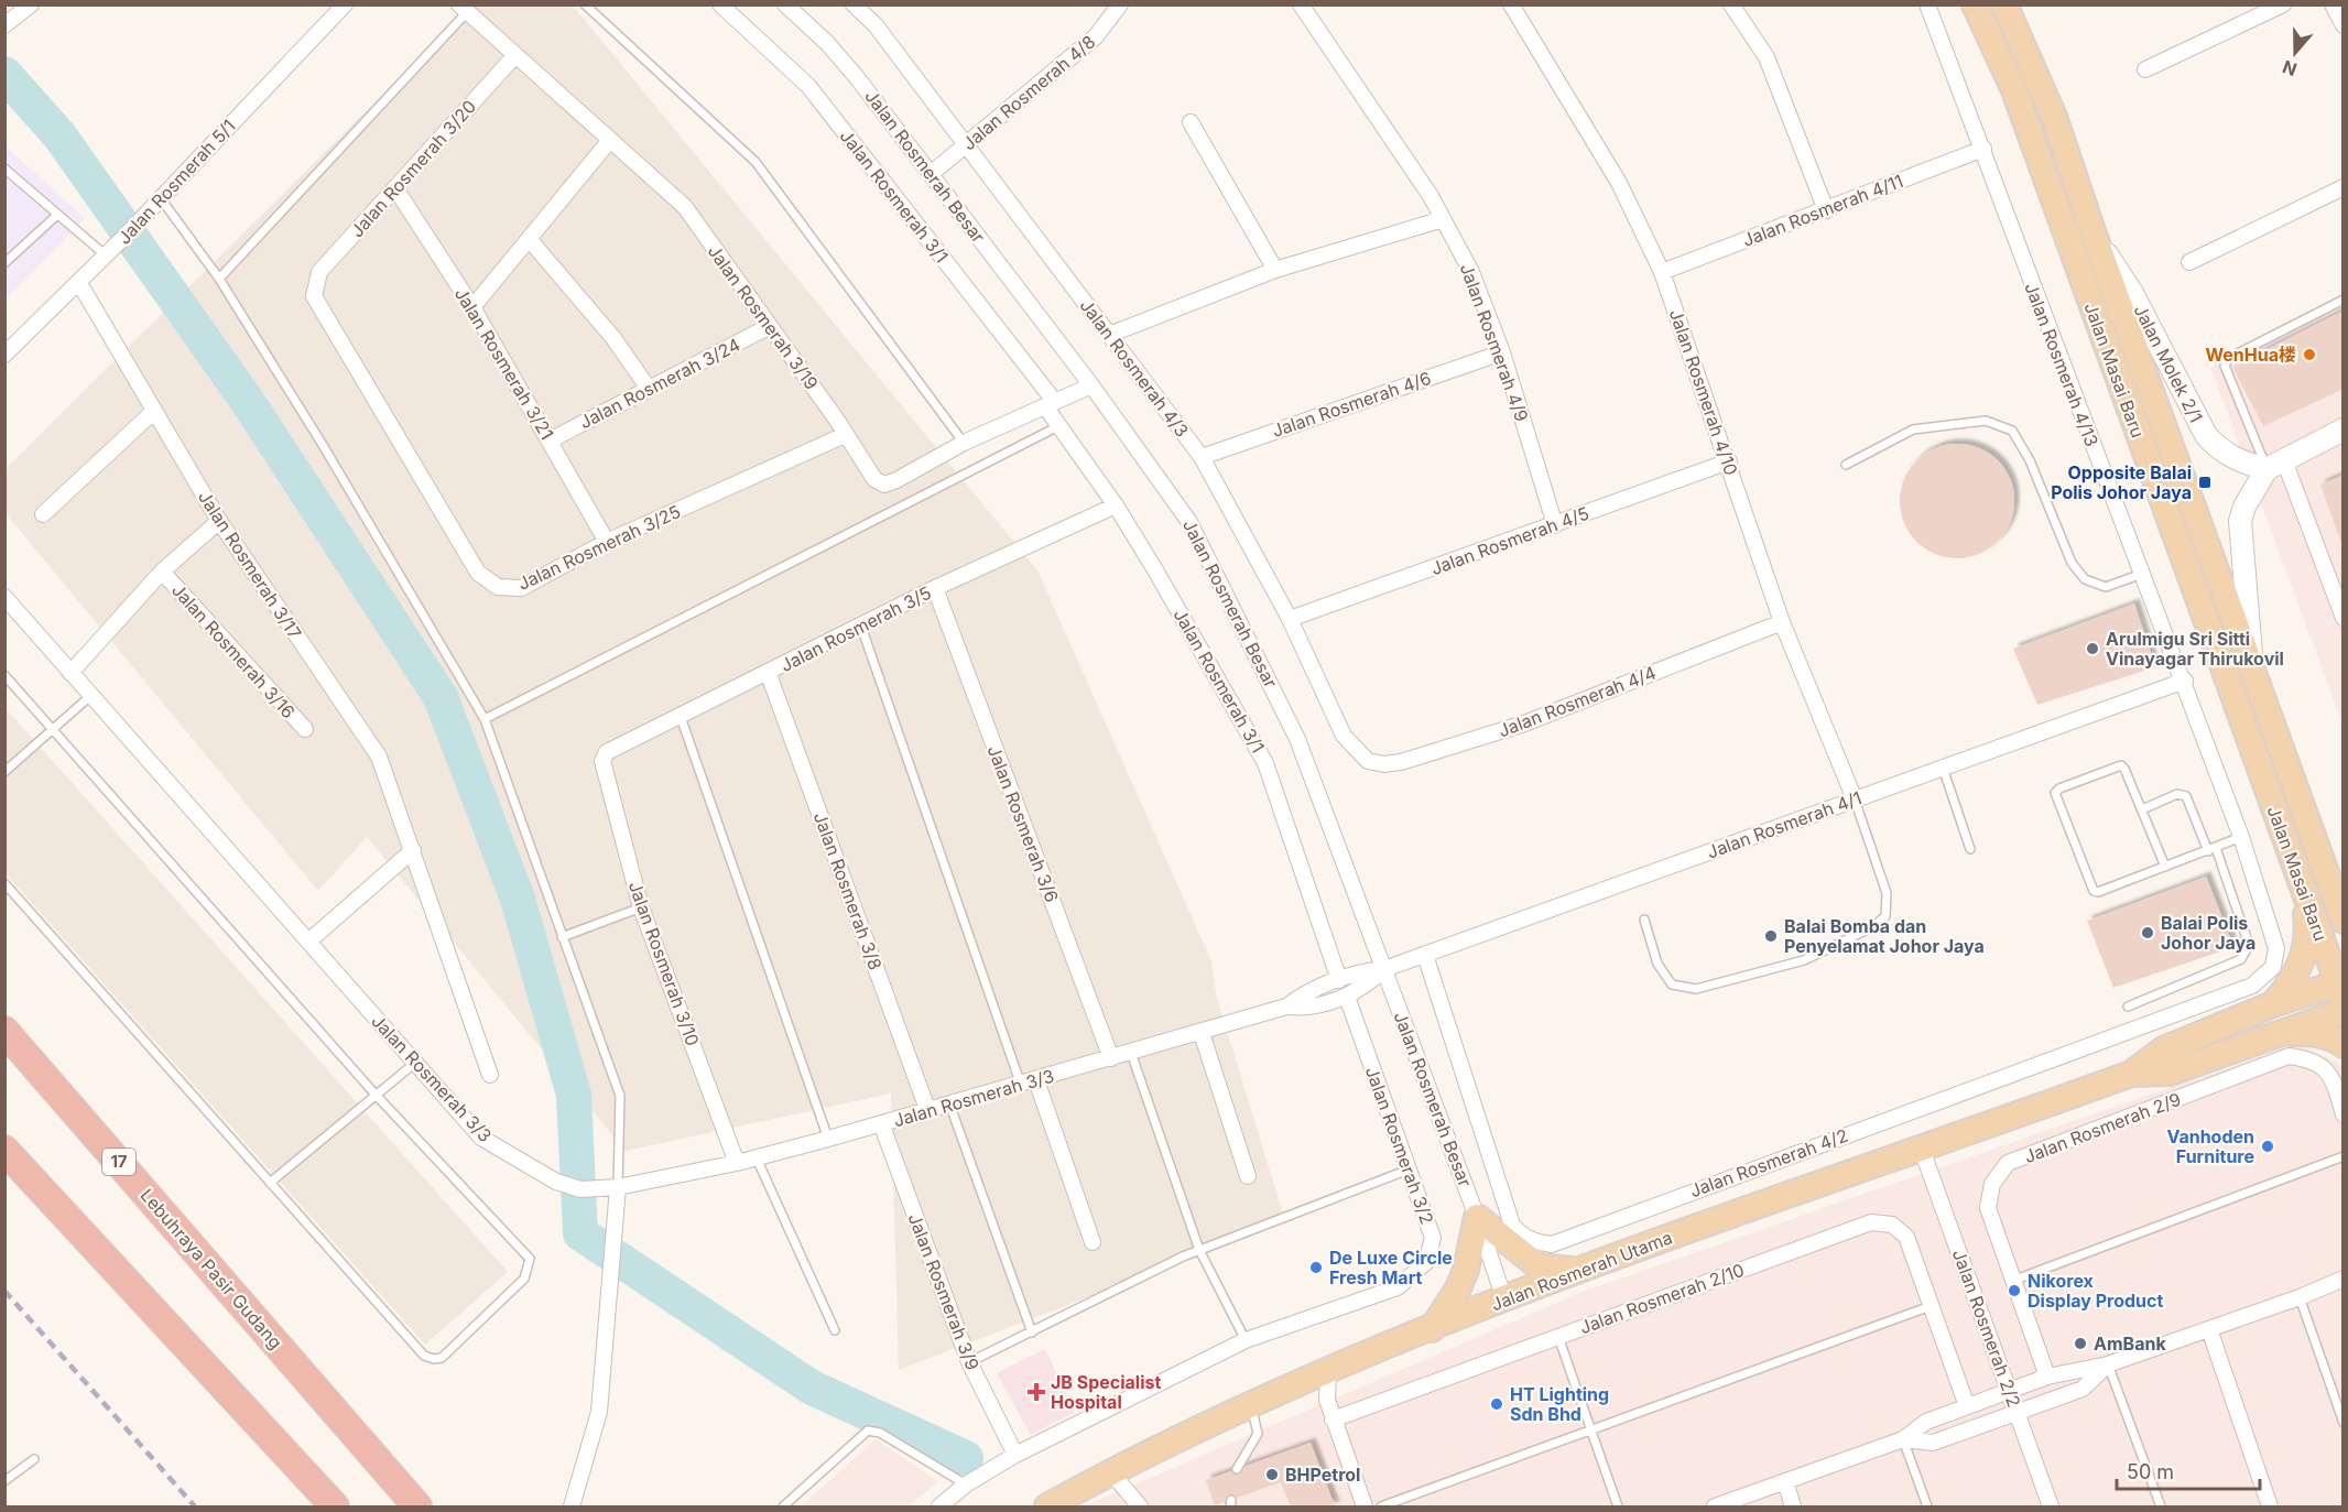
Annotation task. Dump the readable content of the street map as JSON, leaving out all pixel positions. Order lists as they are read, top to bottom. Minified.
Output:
{"streets":{"highway":["17","Lebuhraya Pasir Gudang"],"main road":["Jalan Masai Baru","Jalan Rosmerah Utama"],"street":["Jalan Rosmerah 4/8","Jalan Rosmerah Besar","Jalan Rosmerah 3/20","Jalan Rosmerah 5/1","Jalan Rosmerah 3/1","Jalan Rosmerah 4/11","Jalan Rosmerah 3/19","Jalan Rosmerah 4/9","Jalan Rosmerah 3/21","Jalan Molek 2/1","Jalan Rosmerah 4/13","Jalan Rosmerah 4/3","Jalan Rosmerah 3/24","Jalan Rosmerah 4/10","Jalan Rosmerah 4/6","Jalan Rosmerah 4/5","Jalan Rosmerah 3/25","Jalan Rosmerah 3/17","Jalan Rosmerah 3/5","Jalan Rosmerah 3/16","Jalan Rosmerah 4/4","Jalan Rosmerah 3/6","Jalan Rosmerah 4/1","Jalan Rosmerah 3/8","Jalan Rosmerah 3/10","Jalan Rosmerah 3/3","Jalan Rosmerah 2/9","Jalan Rosmerah 3/2","Jalan Rosmerah 4/2","Jalan Rosmerah 3/9","Jalan Rosmerah 2/10","Jalan Rosmerah 2/2"]},"crossings":[["Jalan Rosmerah 4/8","Jalan Rosmerah Besar"],["Jalan Rosmerah 4/8","Jalan Rosmerah 4/3"],["Jalan Rosmerah Besar","Jalan Rosmerah 3/19"],["Jalan Rosmerah Besar","Jalan Rosmerah 4/1"],["Jalan Rosmerah Besar","Jalan Rosmerah 3/3"],["Jalan Rosmerah Besar","Jalan Rosmerah Utama"],["Jalan Rosmerah 3/20","Jalan Rosmerah 3/19"],["Jalan Rosmerah 3/20","Jalan Rosmerah 3/21"],["Jalan Rosmerah 3/20","Jalan Rosmerah 3/25"],["Jalan Rosmerah 5/1","Jalan Rosmerah 3/17"],["Jalan Rosmerah 3/1","Jalan Rosmerah 3/19"],["Jalan Rosmerah 3/1","Jalan Rosmerah 3/5"],["Jalan Rosmerah 3/1","Jalan Rosmerah 3/3"],["Jalan Rosmerah 4/11","Jalan Rosmerah 4/13"],["Jalan Rosmerah 4/11","Jalan Rosmerah 4/10"],["Jalan Rosmerah 3/19","Jalan Rosmerah 3/24"],["Jalan Rosmerah 3/19","Jalan Rosmerah 3/25"],["Jalan Rosmerah 4/9","Jalan Rosmerah 4/6"],["Jalan Rosmerah 4/9","Jalan Rosmerah 4/5"],["Jalan Rosmerah 3/21","Jalan Rosmerah 3/24"],["Jalan Rosmerah 3/21","Jalan Rosmerah 3/25"],["Jalan Molek 2/1","Jalan Masai Baru"],["Jalan Rosmerah 4/13","Jalan Rosmerah 4/1"],["Jalan Rosmerah 4/13","Jalan Rosmerah 4/2"],["Jalan Rosmerah 4/3","Jalan Rosmerah 4/6"],["Jalan Rosmerah 4/3","Jalan Rosmerah 4/5"],["Jalan Rosmerah 4/3","Jalan Rosmerah 4/4"],["Jalan Masai Baru","Jalan Rosmerah Utama"],["Jalan Rosmerah 4/10","Jalan Rosmerah 4/5"],["Jalan Rosmerah 4/10","Jalan Rosmerah 4/4"],["Jalan Rosmerah 4/10","Jalan Rosmerah 4/1"],["Jalan Rosmerah 3/5","Jalan Rosmerah 3/6"],["Jalan Rosmerah 3/5","Jalan Rosmerah 3/8"],["Jalan Rosmerah 3/5","Jalan Rosmerah 3/10"],["Jalan Rosmerah 3/6","Jalan Rosmerah 3/3"],["Jalan Rosmerah 4/1","Jalan Rosmerah 3/3"],["Jalan Rosmerah 4/1","Jalan Rosmerah 4/2"],["Jalan Rosmerah 3/8","Jalan Rosmerah 3/3"],["Jalan Rosmerah 3/10","Jalan Rosmerah 3/3"],["Jalan Rosmerah 3/3","Jalan Rosmerah 3/2"],["Jalan Rosmerah 3/3","Jalan Rosmerah 3/9"],["Jalan Rosmerah 3/2","Jalan Rosmerah 3/9"],["Jalan Rosmerah Utama","Jalan Rosmerah 2/2"]],"places":{"other":["WenHua楼","Arulmigu Sri Sitti Vinayagar Thirukovil","Balai Polis Johor Jaya","Balai Bomba dan Penyelamat Johor Jaya","Vanhoden Furniture","De Luxe Circle Fresh Mart","Nikorex Display Product","AmBank","HT Lighting Sdn Bhd","BHPetrol"],"transit":["Opposite Balai Polis Johor Jaya"],"health":["JB Specialist Hospital"]},"scale_bar":"50 m","north":"bottom"}
